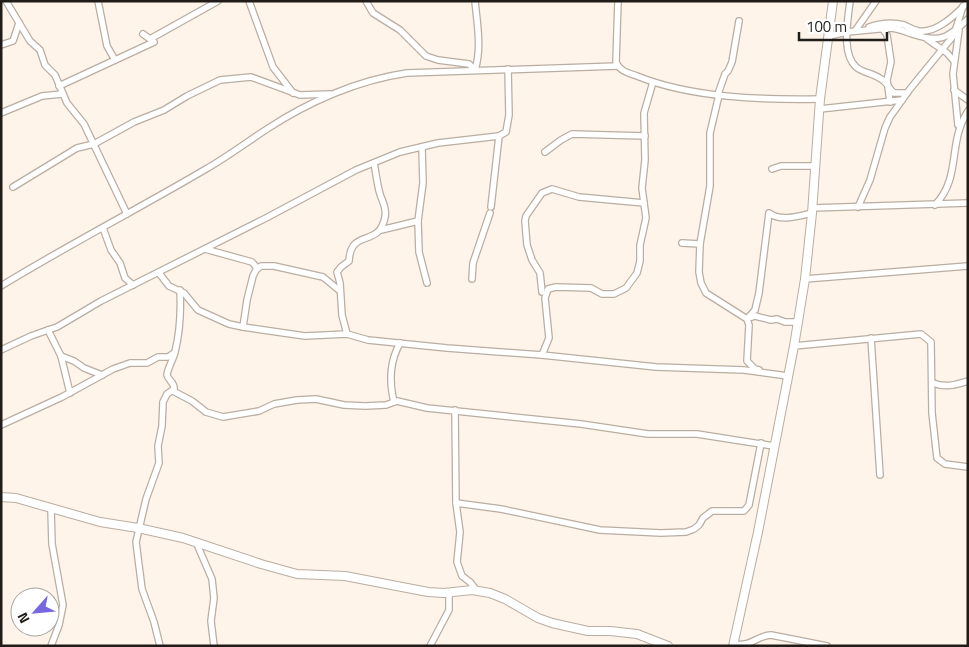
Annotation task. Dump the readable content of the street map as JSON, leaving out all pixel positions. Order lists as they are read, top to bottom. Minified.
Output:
{"scale_bar":"100 m","north":"bottom left"}
